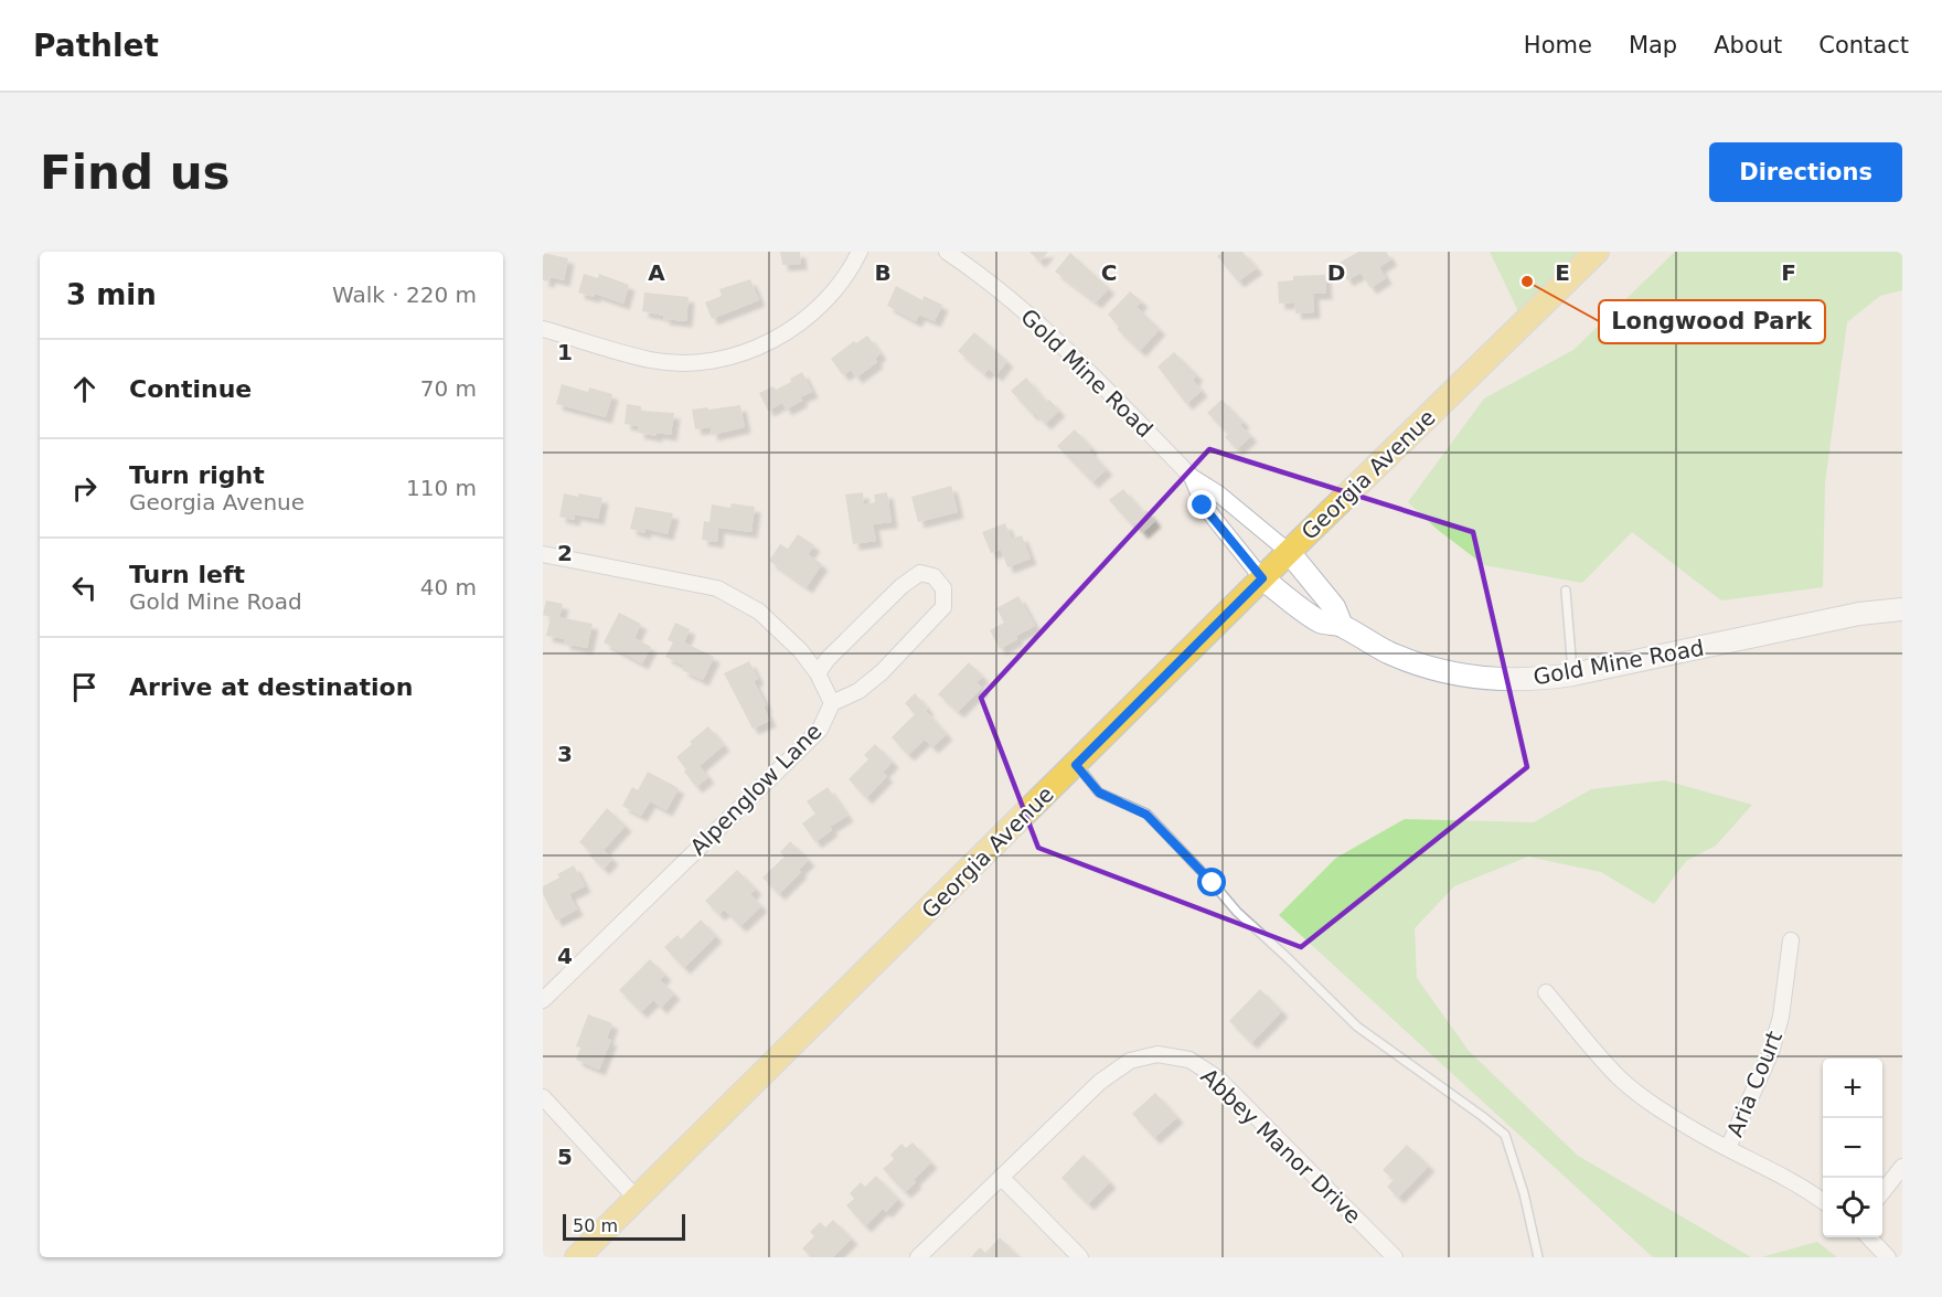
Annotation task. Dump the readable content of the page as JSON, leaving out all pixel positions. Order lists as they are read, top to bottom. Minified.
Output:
{"streets":{"main road":["Georgia Avenue"],"street":["Gold Mine Road","Alpenglow Lane","Aria Court","Abbey Manor Drive"]},"crossings":[["Gold Mine Road","Georgia Avenue"]],"places":["Longwood Park"],"scale_bar":"50 m","page":{"header":"Pathlet","nav":["Home","Map","About","Contact"],"buttons":"Directions","title":"Find us","heading":["3 min","Walk · 220 m"],"list":[["Continue","70 m"],["Turn right","Georgia Avenue","110 m"],["Turn left","Gold Mine Road","40 m"],"Arrive at destination"],"map_buttons":["+","−"],"scale":"50 m"},"grid":{"columns":["A","B","C","D","E","F"],"rows":["1","2","3","4","5"]}}
